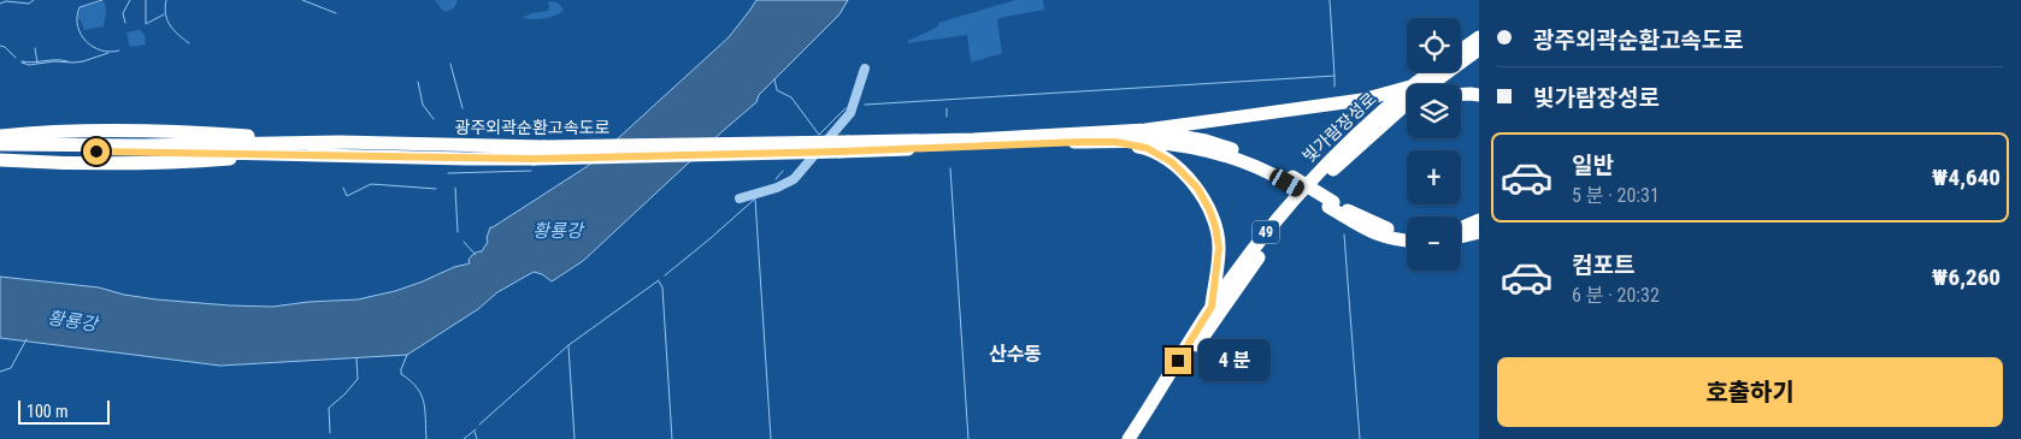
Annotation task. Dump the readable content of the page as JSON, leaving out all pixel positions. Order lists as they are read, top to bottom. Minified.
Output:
{"streets":{"highway":["광주외곽순환고속도로","빛가람장성로","49"]},"districts":["산수동"],"water":["황룡강"],"scale_bar":"100 m","page":{"banner":["광주외곽순환고속도로","빛가람장성로"],"map_buttons":["+","−"],"list":[{"name":"일반","note":"5 분 · 20:31","value":"₩4,640"},{"name":"컴포트","note":"6 분 · 20:32","value":"₩6,260"}],"bubble":"4 분","buttons":"호출하기","scale":"100 m"}}
